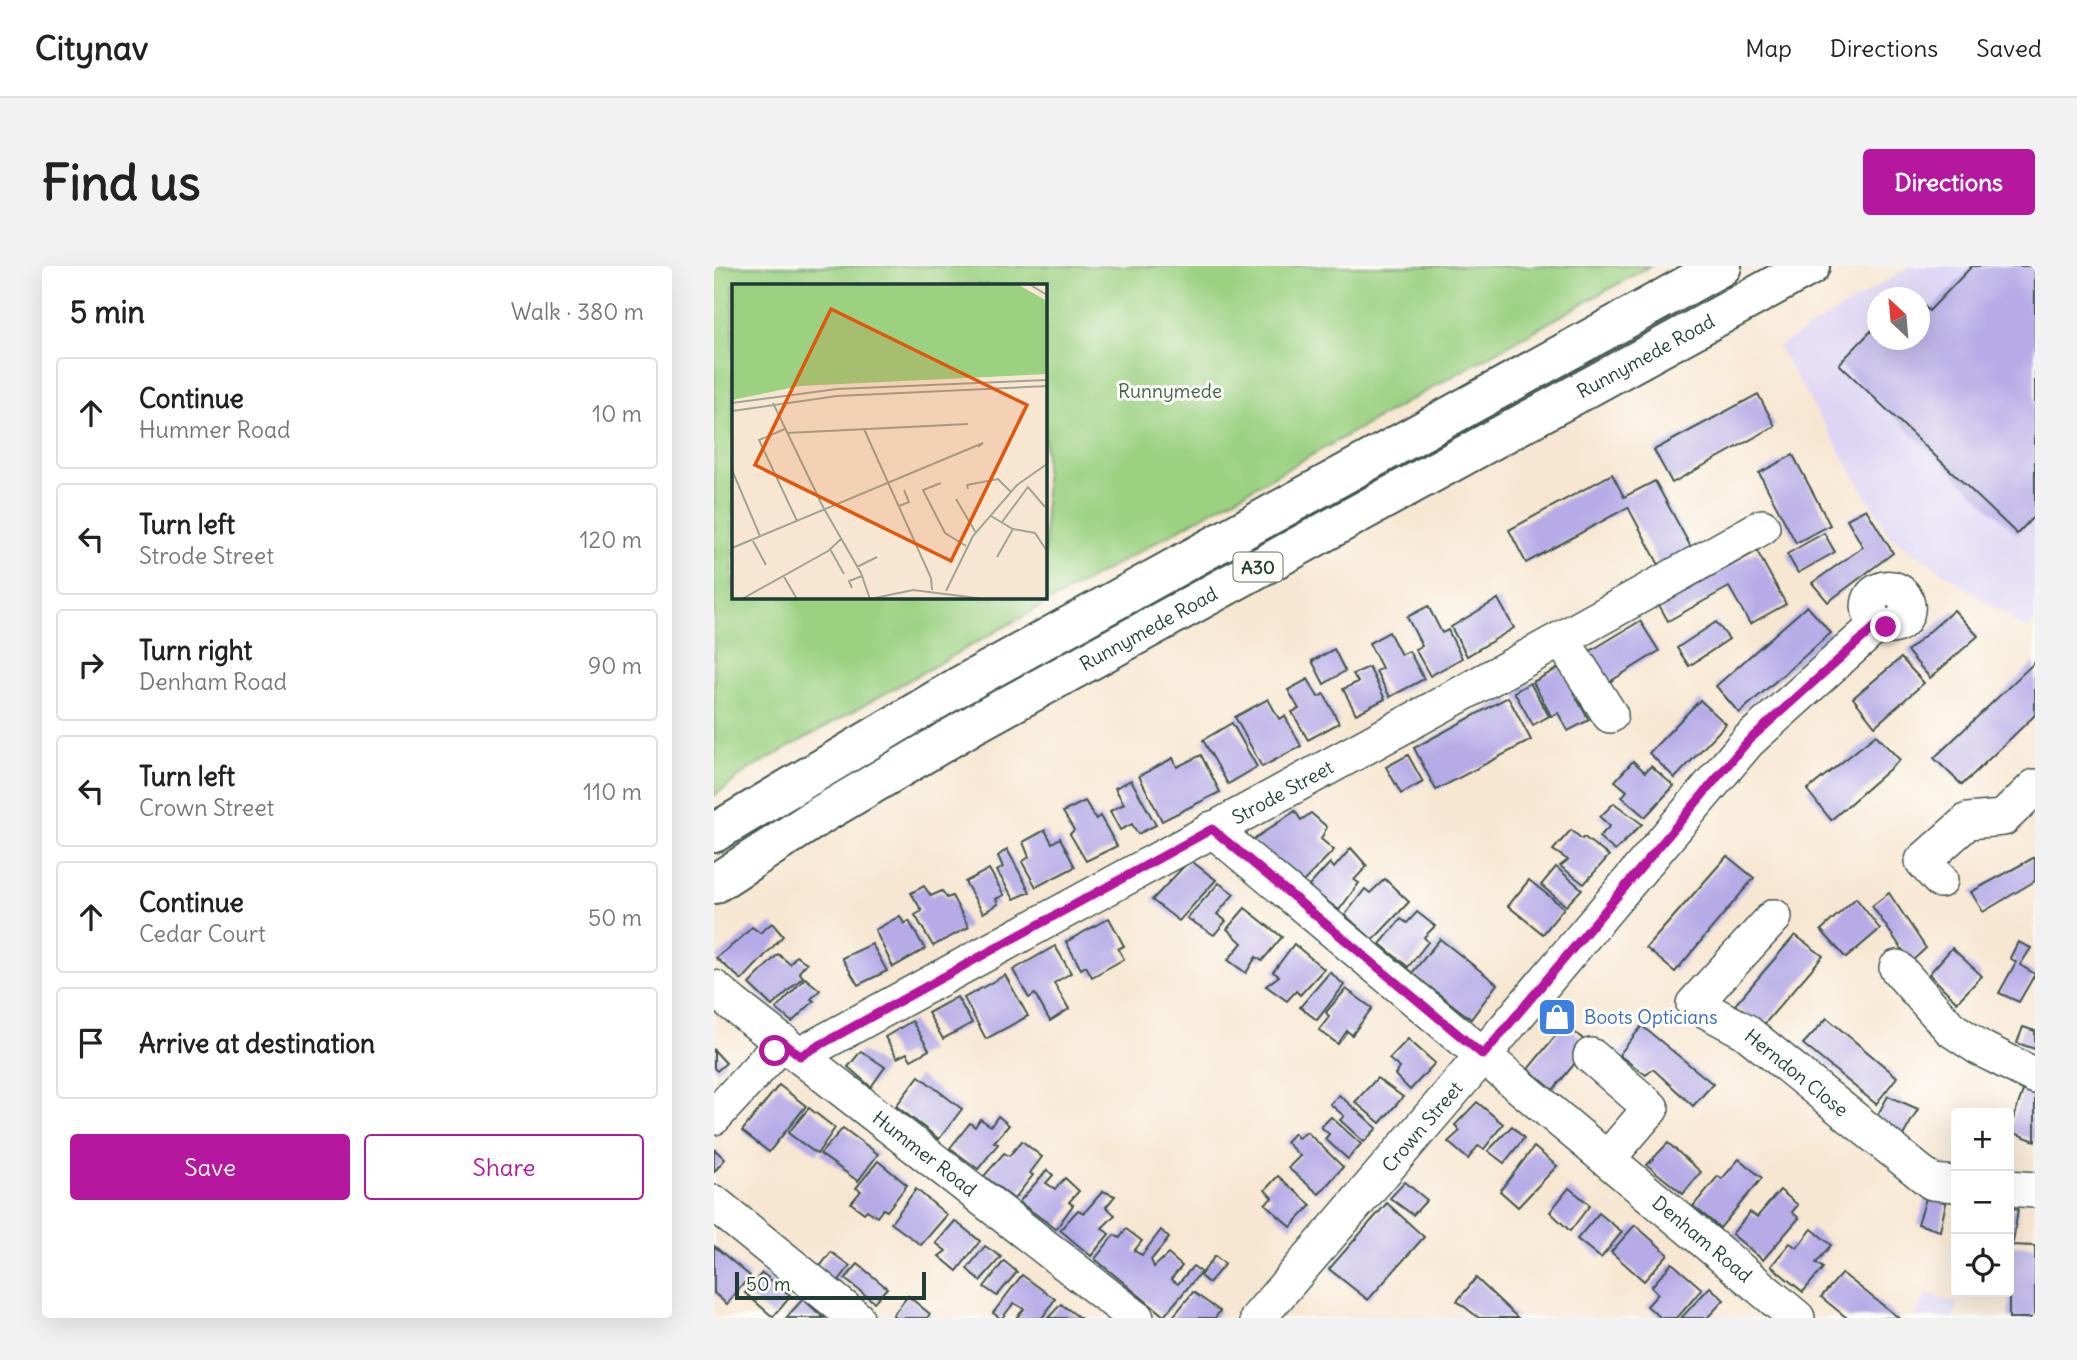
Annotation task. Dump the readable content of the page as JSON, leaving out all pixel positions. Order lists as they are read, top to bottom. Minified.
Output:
{"streets":{"main road":["Runnymede Road","A30"],"street":["Strode Street","Herndon Close","Crown Street","Hummer Road","Denham Road"]},"crossings":[["Strode Street","Hummer Road"],["Strode Street","Denham Road"],["Crown Street","Denham Road"]],"parks":["Runnymede"],"places":{"shop":["Boots Opticians"]},"scale_bar":"50 m","north":"top left","page":{"header":"Citynav","nav":["Map","Directions","Saved"],"buttons":["Directions",["Save","Share"]],"title":"Find us","heading":["5 min","Walk · 380 m"],"list":[["Continue","Hummer Road","10 m"],["Turn left","Strode Street","120 m"],["Turn right","Denham Road","90 m"],["Turn left","Crown Street","110 m"],["Continue","Cedar Court","50 m"],"Arrive at destination"],"map_buttons":["+","−"],"scale":"50 m"}}
